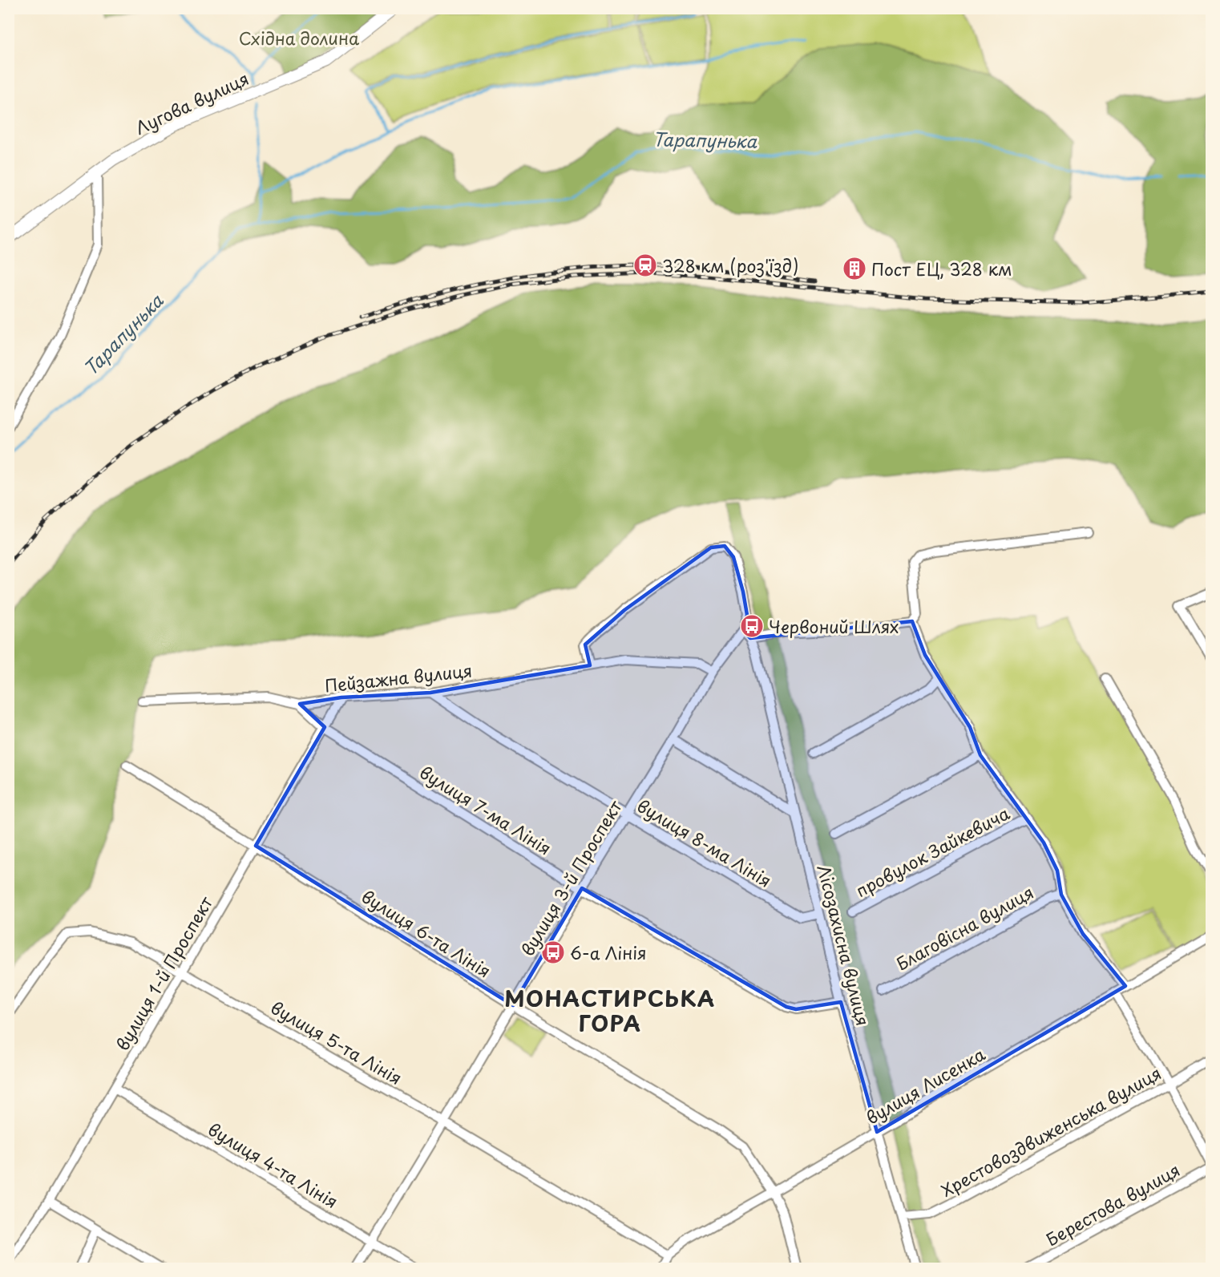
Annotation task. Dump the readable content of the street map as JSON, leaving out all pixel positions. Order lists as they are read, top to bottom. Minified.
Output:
{"streets":{"street":["Лугова вулиця","Пейзажна вулиця","вулиця 7-ма Лінія","вулиця 8-ма Лінія","провулок Зайкевича","вулиця 3-й Проспект","Благовісна вулиця","вулиця 6-та Лінія","Лісозахисна вулиця","вулиця 1-й Проспект","вулиця 5-та Лінія","вулиця Лисенка","Хрестовоздвиженська вулиця","вулиця 4-та Лінія","Берестова вулиця"]},"crossings":[["Пейзажна вулиця","вулиця 7-ма Лінія"],["Пейзажна вулиця","вулиця 8-ма Лінія"],["Пейзажна вулиця","вулиця 3-й Проспект"],["Пейзажна вулиця","вулиця 1-й Проспект"],["вулиця 7-ма Лінія","вулиця 3-й Проспект"],["вулиця 7-ма Лінія","Лісозахисна вулиця"],["вулиця 7-ма Лінія","вулиця 1-й Проспект"],["вулиця 8-ма Лінія","вулиця 3-й Проспект"],["вулиця 8-ма Лінія","Лісозахисна вулиця"],["вулиця 3-й Проспект","вулиця 6-та Лінія"],["вулиця 3-й Проспект","Лісозахисна вулиця"],["вулиця 3-й Проспект","вулиця 5-та Лінія"],["вулиця 3-й Проспект","вулиця 4-та Лінія"],["вулиця 6-та Лінія","вулиця 1-й Проспект"],["вулиця 6-та Лінія","вулиця Лисенка"],["Лісозахисна вулиця","вулиця Лисенка"],["Лісозахисна вулиця","Хрестовоздвиженська вулиця"],["вулиця 1-й Проспект","вулиця 5-та Лінія"],["вулиця 1-й Проспект","вулиця 4-та Лінія"],["вулиця 5-та Лінія","вулиця Лисенка"]],"districts":["МОНАСТИРСЬКА ГОРА"],"water":["Тарапунька"],"parks":["Східна долина"],"places":{"station":["328 км (роз'їзд)"],"building":["Пост ЕЦ, 328 км"],"bus stop":["Червоний Шлях","6-а Лінія"]}}
